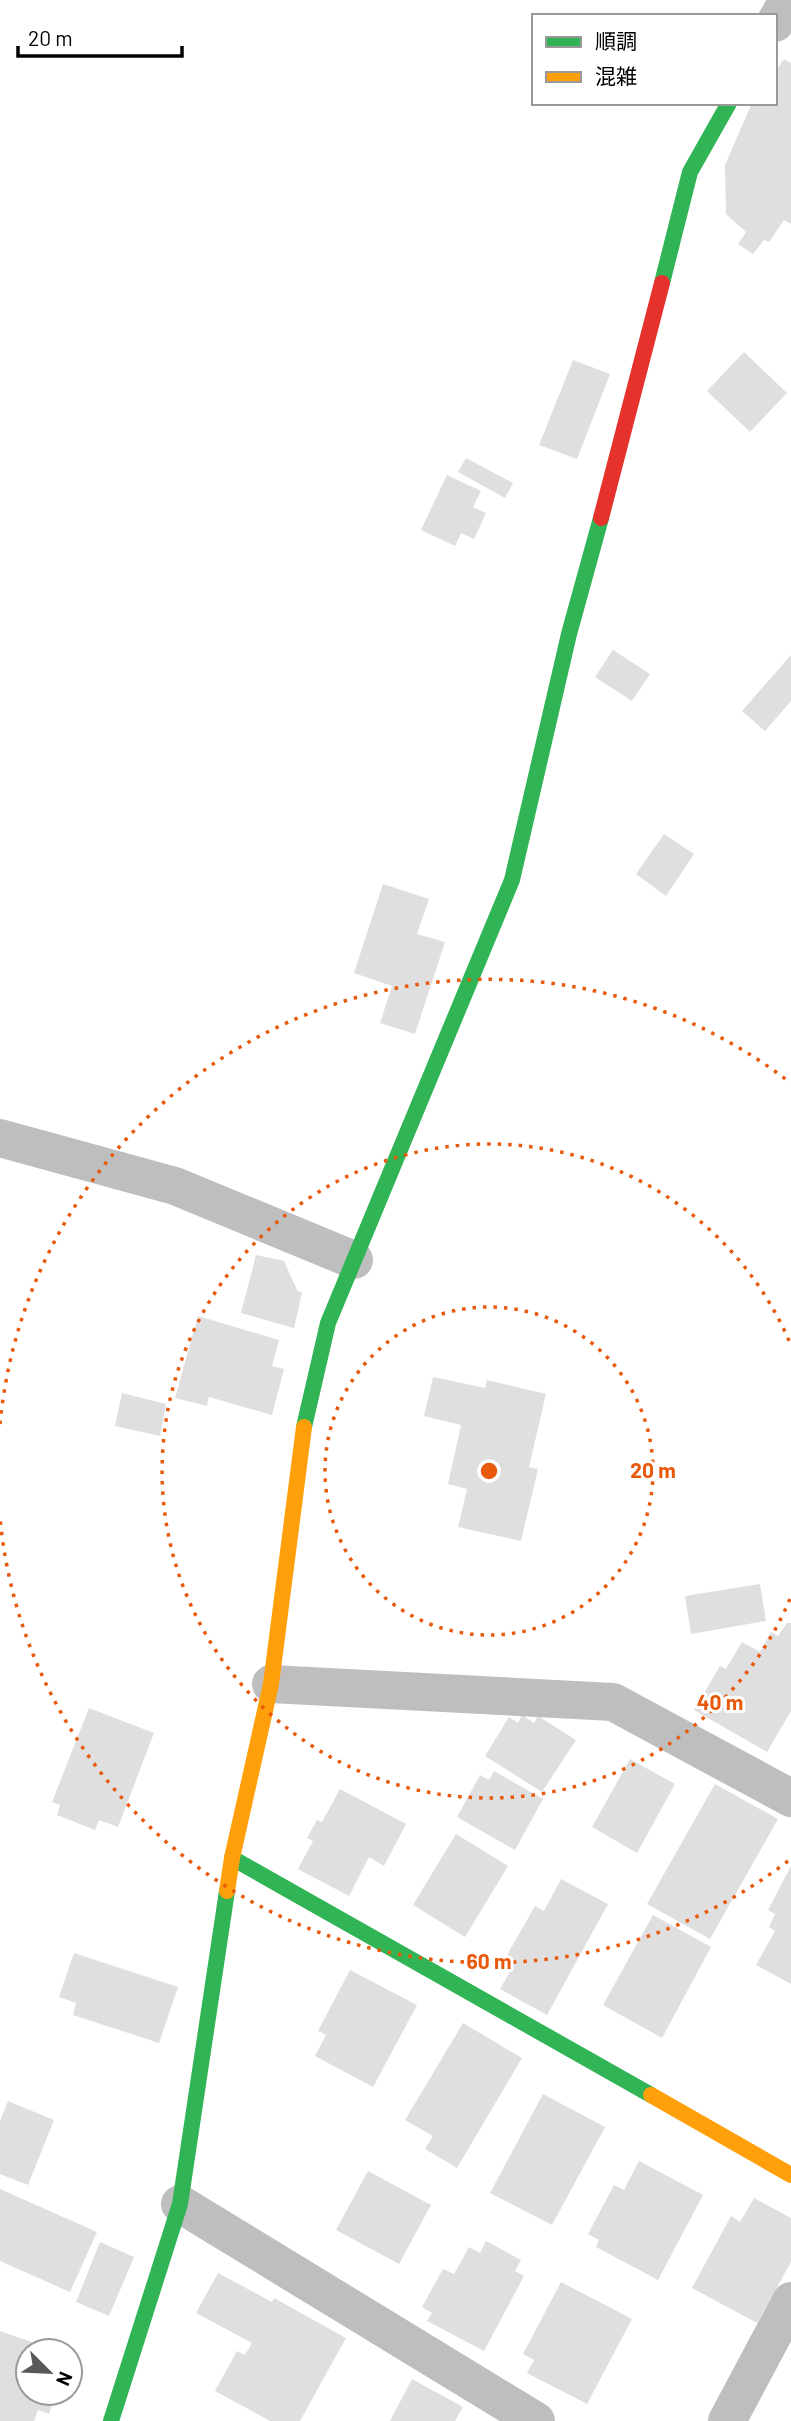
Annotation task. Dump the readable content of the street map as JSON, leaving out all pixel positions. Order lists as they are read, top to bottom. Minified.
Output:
{"legend":["順調","混雑"],"scale_bar":"20 m","north":"bottom right","rings":["20 m","40 m","60 m"]}
